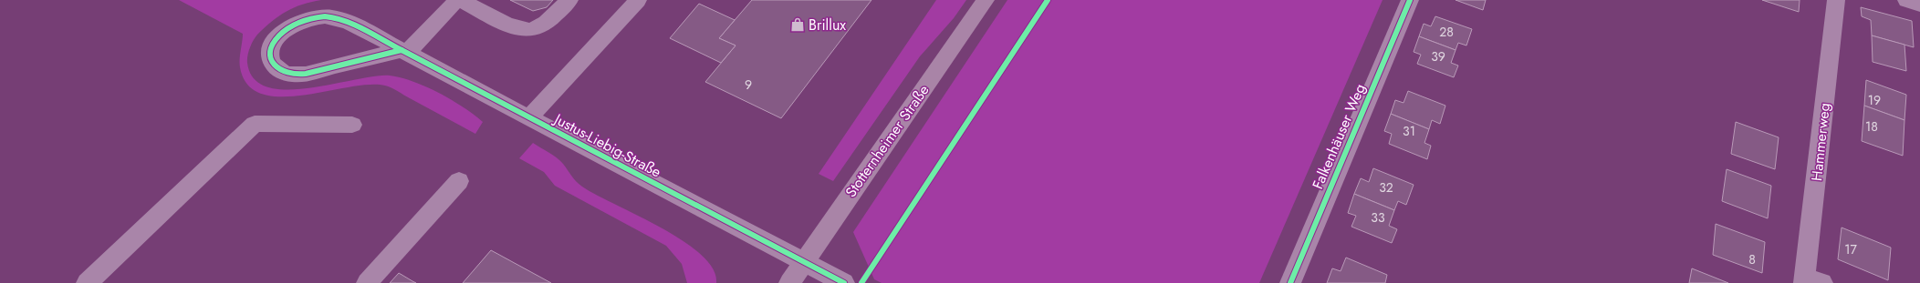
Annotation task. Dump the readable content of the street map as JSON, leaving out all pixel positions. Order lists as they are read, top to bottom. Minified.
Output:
{"streets":{"main road":["Stotternheimer Straße"],"street":["Falkenhäuser Weg","Hammerweg","Justus-Liebig-Straße"]},"crossings":[["Stotternheimer Straße","Justus-Liebig-Straße"]],"places":{"shop":["Brillux"]},"house_numbers":["28","39","9","19","18","31","32","33","17","8"]}
